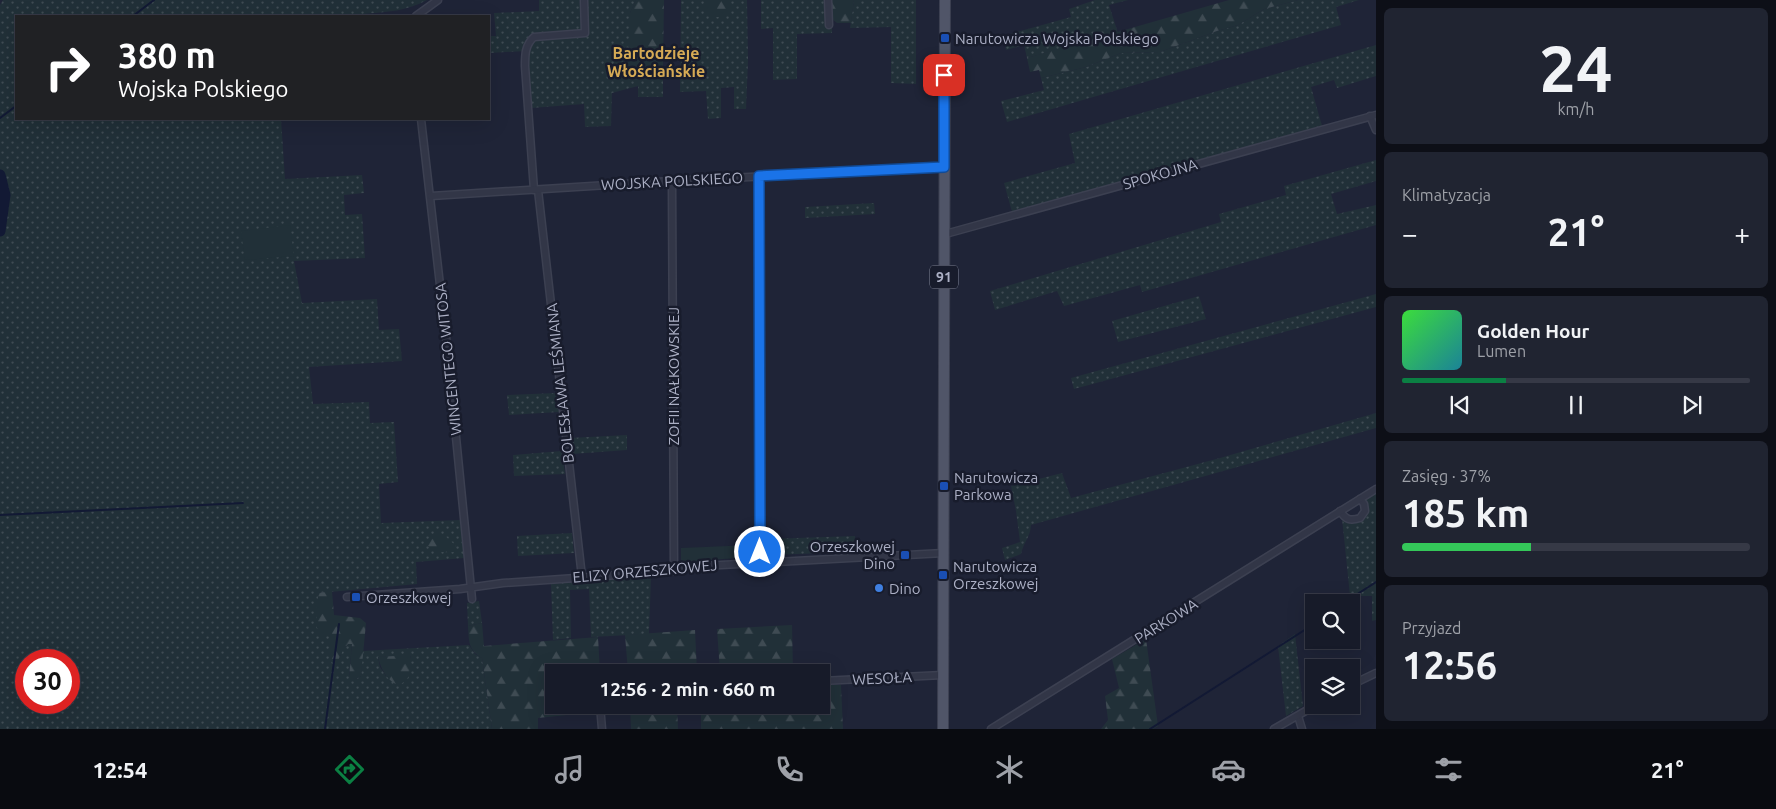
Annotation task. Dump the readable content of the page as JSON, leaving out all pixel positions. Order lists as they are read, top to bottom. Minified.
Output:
{"streets":{"main road":["91"],"street":["SPOKOJNA","WOJSKA POLSKIEGO","WINCENTEGO WITOSA","ZOFII NAŁKOWSKIEJ","BOLESŁAWA LEŚMIANA","ELIZY ORZESZKOWEJ","PARKOWA","WESOŁA"]},"crossings":[["SPOKOJNA","91"],["WOJSKA POLSKIEGO","91"],["WOJSKA POLSKIEGO","WINCENTEGO WITOSA"],["WOJSKA POLSKIEGO","ZOFII NAŁKOWSKIEJ"],["WOJSKA POLSKIEGO","BOLESŁAWA LEŚMIANA"],["91","ELIZY ORZESZKOWEJ"],["91","WESOŁA"],["WINCENTEGO WITOSA","ELIZY ORZESZKOWEJ"],["ZOFII NAŁKOWSKIEJ","ELIZY ORZESZKOWEJ"],["BOLESŁAWA LEŚMIANA","ELIZY ORZESZKOWEJ"]],"districts":["Bartodzieje Włościańskie"],"places":{"transit":["Narutowicza Wojska Polskiego","Narutowicza Parkowa","Orzeszkowej Dino","Narutowicza Orzeszkowej","Orzeszkowej"],"other":["Dino"]},"page":{"tile":[["24","km/h"],"Klimatyzacja",["Zasięg · 37%","185 km"],["Przyjazd","12:56"]],"turn":["380 m","Wojska Polskiego"],"heat":["−","21°","+"],"song":["Golden Hour","Lumen"],"limit":"30","trip":"12:56 · 2 min · 660 m","tabs":["12:54","21°"]}}
